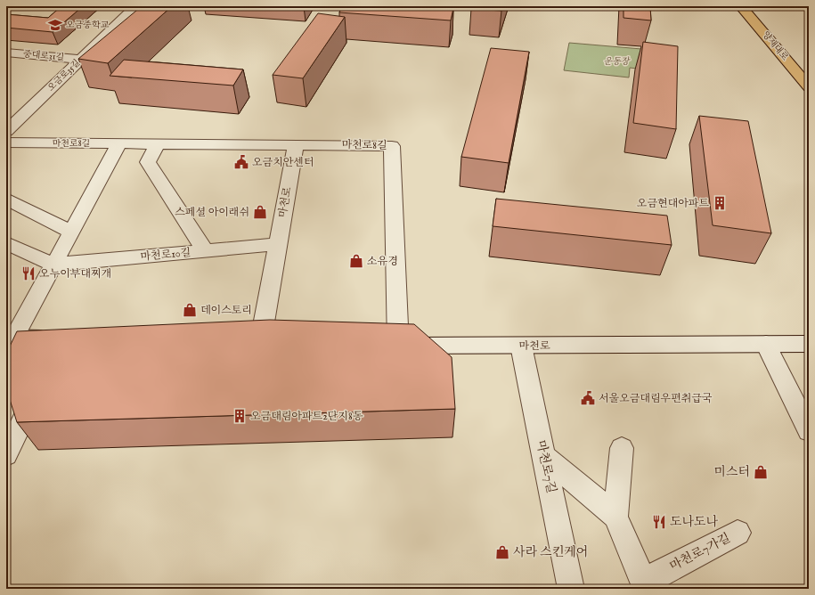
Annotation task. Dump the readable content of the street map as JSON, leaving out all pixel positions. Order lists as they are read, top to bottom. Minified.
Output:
{"streets":{"main road":["양재대로"],"street":["중대로31길","오금로35길","마천로8길","마천로","마천로10길","마천로7길","마천로7가길"]},"crossings":[["중대로31길","오금로35길"],["마천로8길","마천로"],["마천로","마천로10길"],["마천로","마천로7길"],["마천로7길","마천로7가길"]],"parks":["운동장"],"places":{"school or university":["오금중학교"],"public building":["오금치안센터","서울오금대림우편취급국"],"building":["오금현대아파트","오금대림아파트2단지8동"],"shop":["스페셜 아이래쉬","소유경","데이스토리","미스터","사라 스킨케어"],"restaurant":["오누이부대찌개","도나도나"]}}
